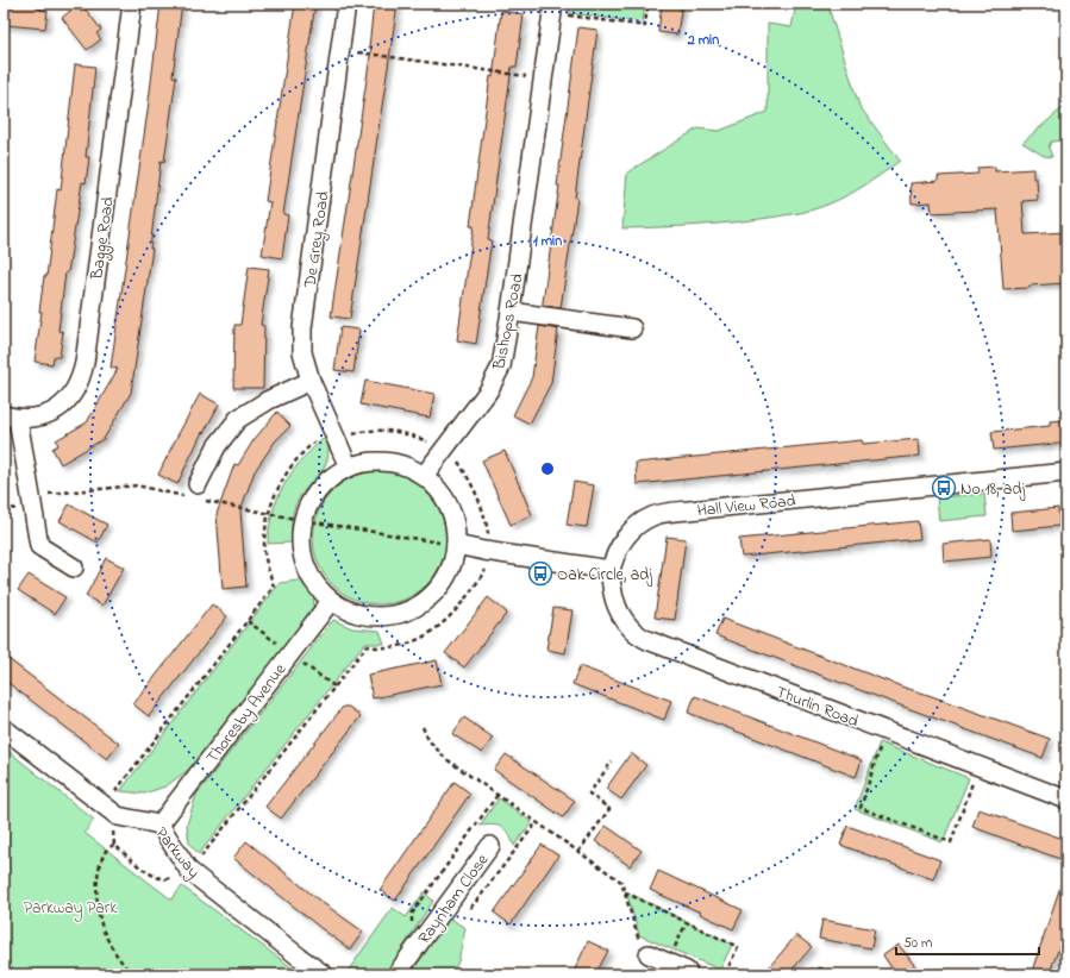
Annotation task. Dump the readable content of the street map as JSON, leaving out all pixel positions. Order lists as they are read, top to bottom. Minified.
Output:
{"streets":{"street":["Bagge Road","De Grey Road","Bishops Road","Hall View Road","Thurlin Road","Thoresby Avenue","Parkway","Raynham Close"]},"crossings":[["Hall View Road","Thurlin Road"],["Thoresby Avenue","Parkway"]],"parks":["Parkway Park"],"places":{"bus stop":["No 18, adj","Oak Circle, adj"]},"scale_bar":"50 m","rings":["2 min","1 min"]}
